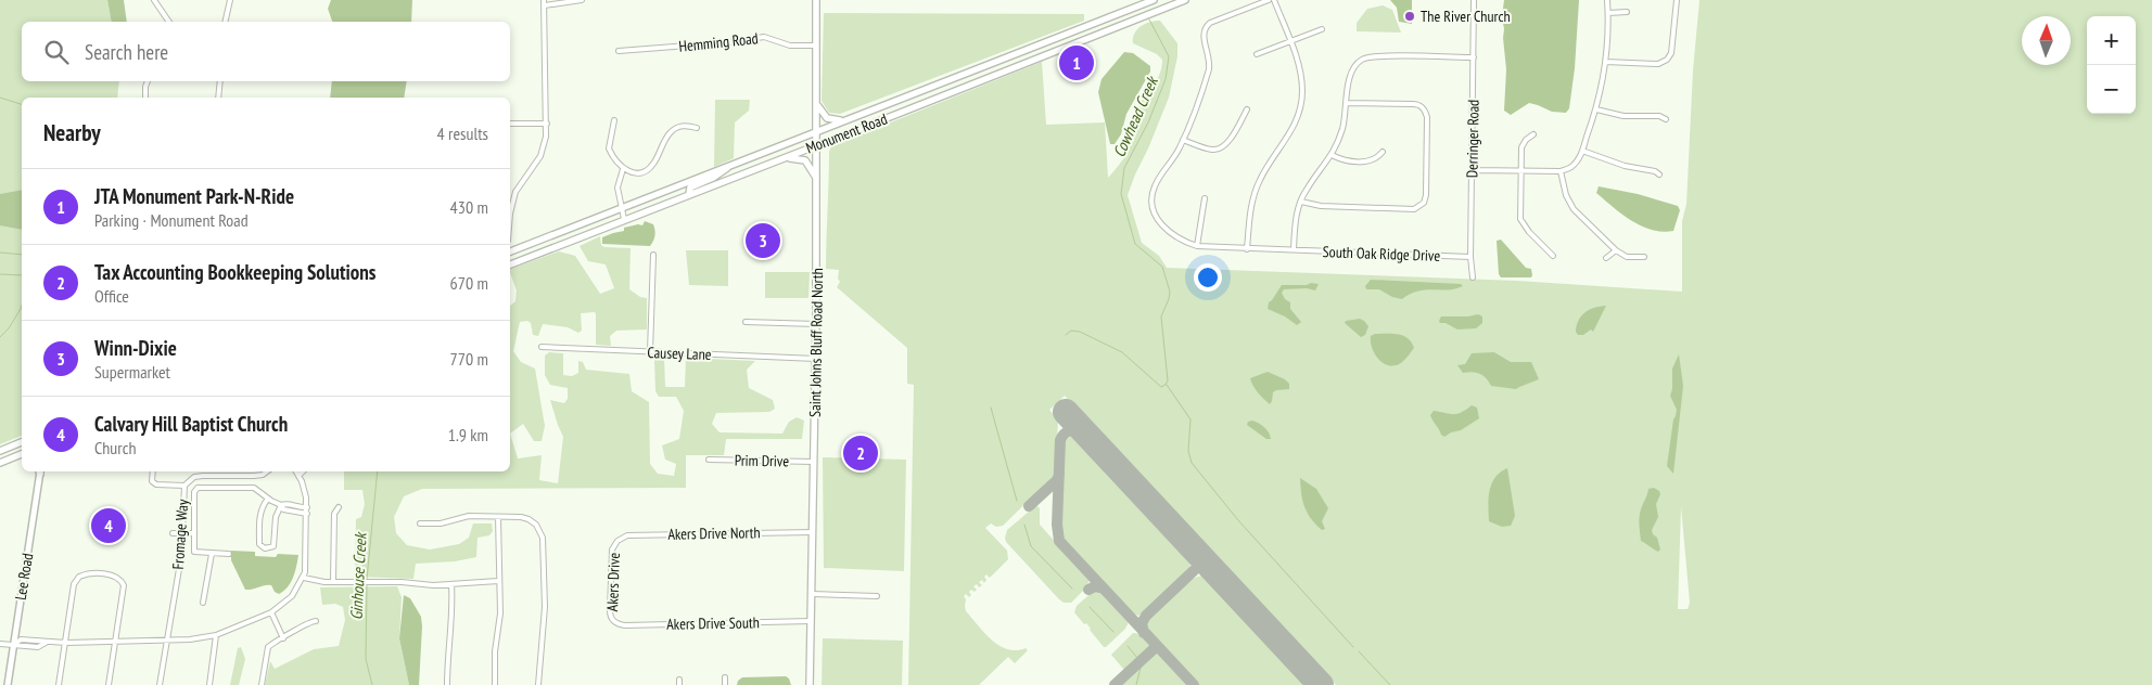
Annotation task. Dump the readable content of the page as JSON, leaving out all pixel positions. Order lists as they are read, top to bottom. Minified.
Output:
{"streets":{"main road":["Monument Road","Saint Johns Bluff Road North"],"street":["Hemming Road","Derringer Road","South Oak Ridge Drive","Causey Lane","Prim Drive","Akers Drive North","Fromage Way","Lee Road","Akers Drive","Akers Drive South"]},"crossings":[["Hemming Road","Saint Johns Bluff Road North"],["Monument Road","Saint Johns Bluff Road North"],["Derringer Road","South Oak Ridge Drive"],["Saint Johns Bluff Road North","Causey Lane"],["Saint Johns Bluff Road North","Prim Drive"],["Saint Johns Bluff Road North","Akers Drive North"],["Saint Johns Bluff Road North","Akers Drive South"],["Akers Drive North","Akers Drive"],["Akers Drive","Akers Drive South"]],"water":["Cowhead Creek","Ginhouse Creek"],"places":["The River Church"],"north":"top","page":{"map_buttons":["+","−"],"search":"Search here","pins":["1","3","2","4"],"heading":["Nearby","4 results"],"list":[{"mark":"1","name":"JTA Monument Park-N-Ride","note":"Parking · Monument Road","value":"430 m"},{"mark":"2","name":"Tax Accounting Bookkeeping Solutions","note":"Office","value":"670 m"},{"mark":"3","name":"Winn-Dixie","note":"Supermarket","value":"770 m"},{"mark":"4","name":"Calvary Hill Baptist Church","note":"Church","value":"1.9 km"}]}}
